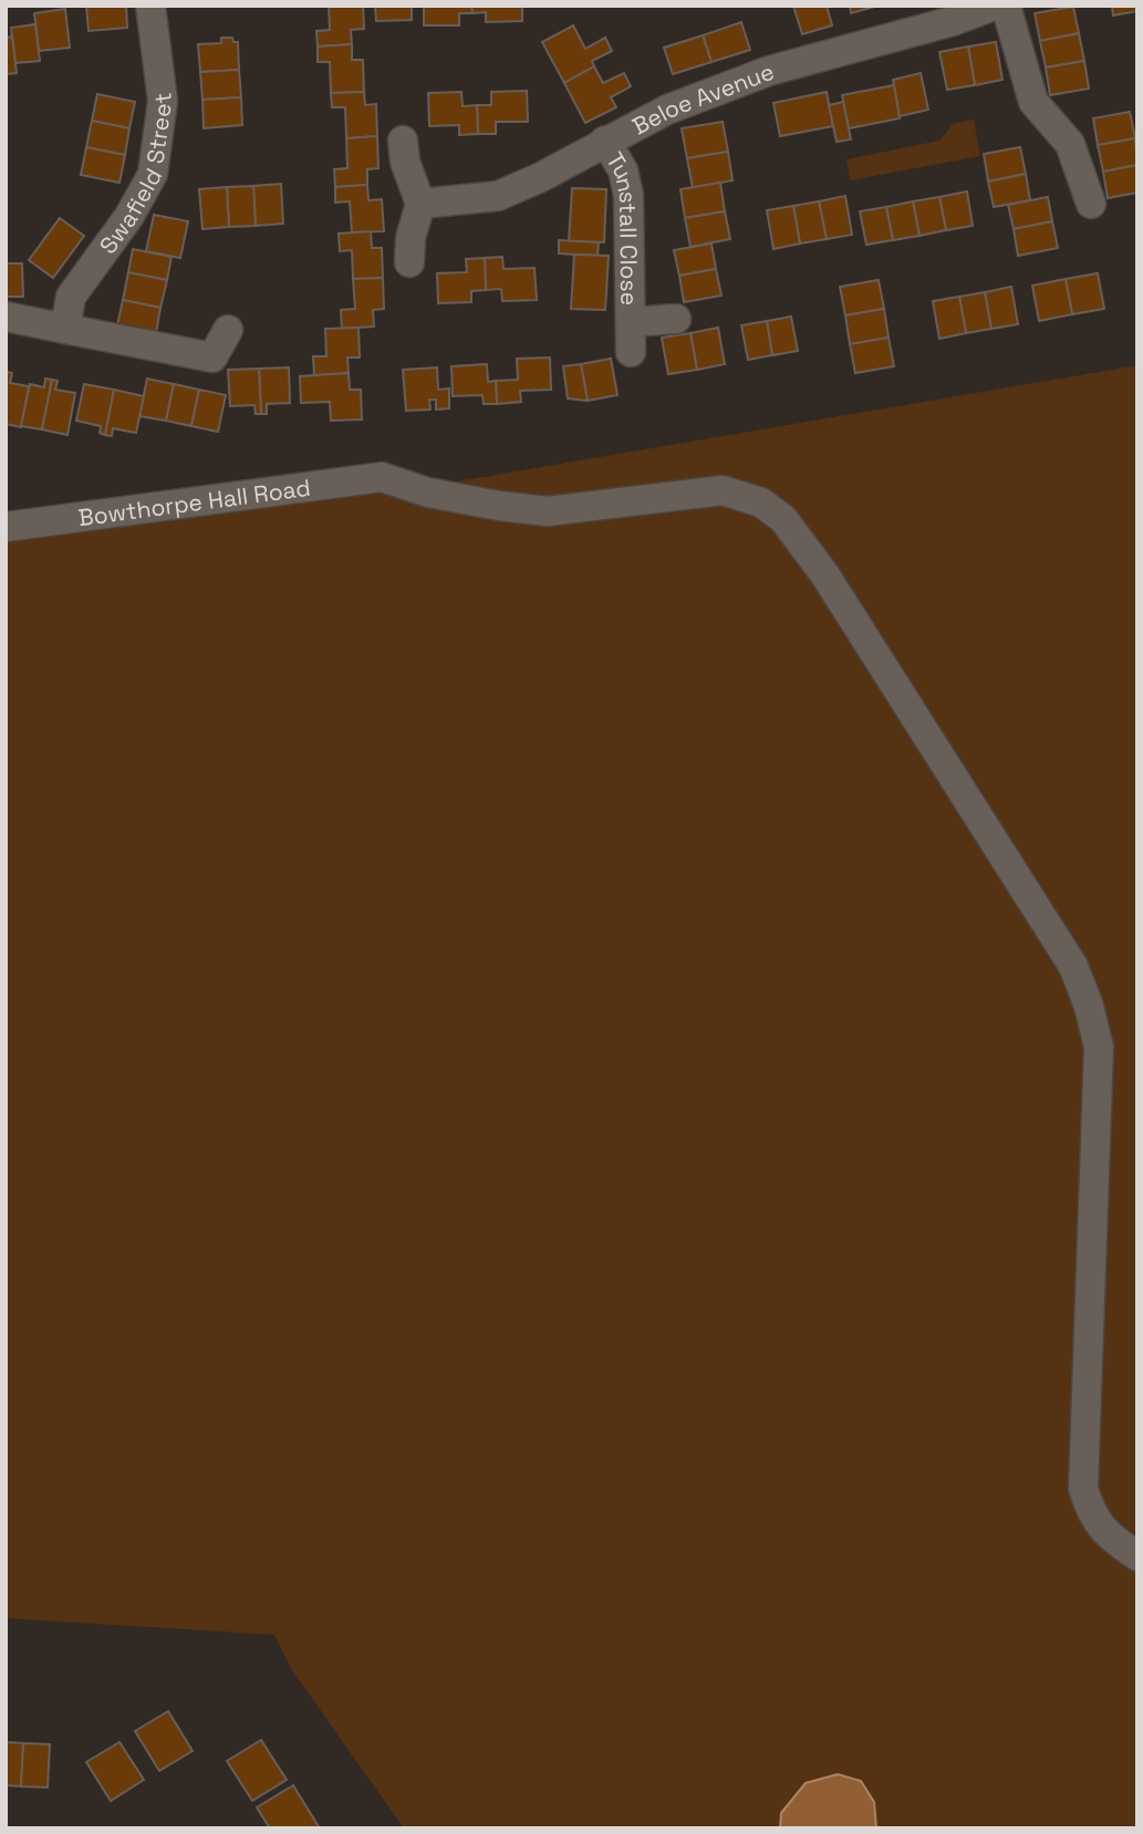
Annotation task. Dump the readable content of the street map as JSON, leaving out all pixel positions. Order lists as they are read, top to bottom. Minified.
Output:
{"streets":{"street":["Beloe Avenue","Swafield Street","Tunstall Close","Bowthorpe Hall Road"]},"crossings":[["Beloe Avenue","Tunstall Close"]]}
